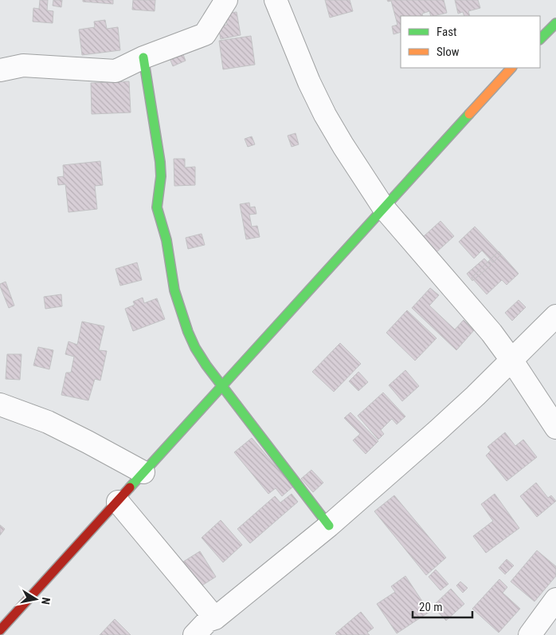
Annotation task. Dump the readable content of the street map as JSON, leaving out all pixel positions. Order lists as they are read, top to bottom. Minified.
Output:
{"legend":["Fast","Slow"],"scale_bar":"20 m","north":"right"}
